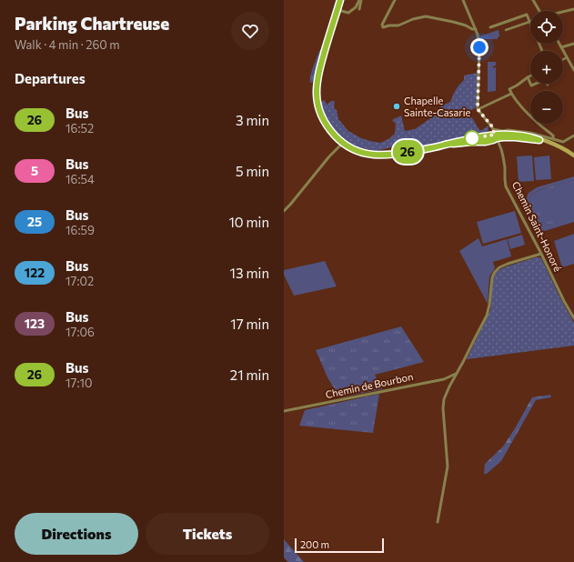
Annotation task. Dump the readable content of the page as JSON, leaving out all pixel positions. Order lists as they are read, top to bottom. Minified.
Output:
{"streets":{"street":["Chemin Saint-Honoré","Chemin de Bourbon"]},"places":["Chapelle Sainte-Casarie"],"lines":["bus line 26"],"scale_bar":"200 m","page":{"heading":[["Parking Chartreuse","Walk · 4 min · 260 m"],"Departures"],"on_map":"26","map_buttons":["+","−"],"list":[{"mark":"26","name":"Bus","note":"16:52","value":"3 min"},{"mark":"5","name":"Bus","note":"16:54","value":"5 min"},{"mark":"25","name":"Bus","note":"16:59","value":"10 min"},{"mark":"122","name":"Bus","note":"17:02","value":"13 min"},{"mark":"123","name":"Bus","note":"17:06","value":"17 min"},{"mark":"26","name":"Bus","note":"17:10","value":"21 min"}],"buttons":["Directions","Tickets"],"scale":"200 m"}}
